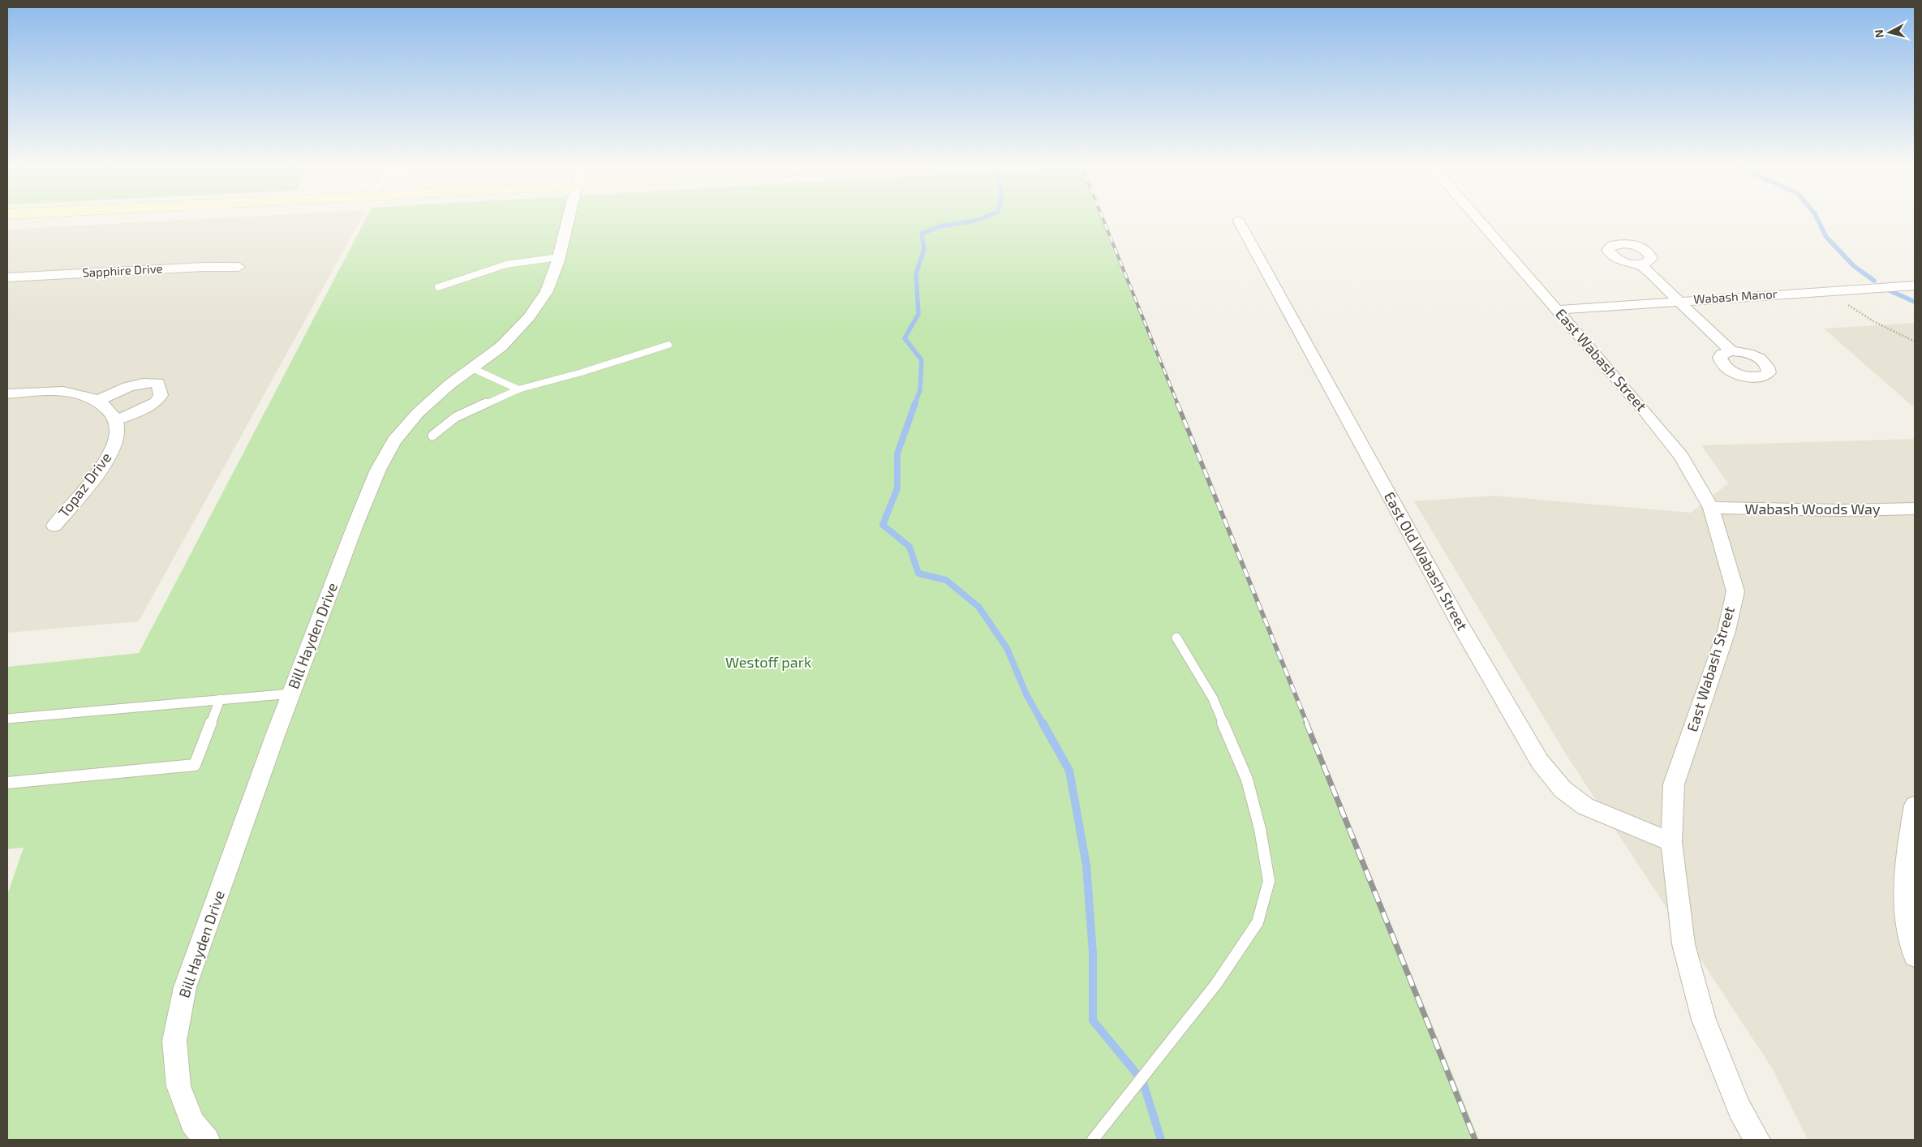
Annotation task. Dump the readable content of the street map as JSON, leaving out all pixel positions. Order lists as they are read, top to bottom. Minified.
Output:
{"streets":{"street":["Sapphire Drive","Wabash Manor","East Wabash Street","Topaz Drive","Wabash Woods Way","East Old Wabash Street","Bill Hayden Drive"]},"crossings":[["Wabash Manor","East Wabash Street"],["East Wabash Street","Wabash Woods Way"],["East Wabash Street","East Old Wabash Street"]],"parks":["Westoff park"],"north":"left"}
